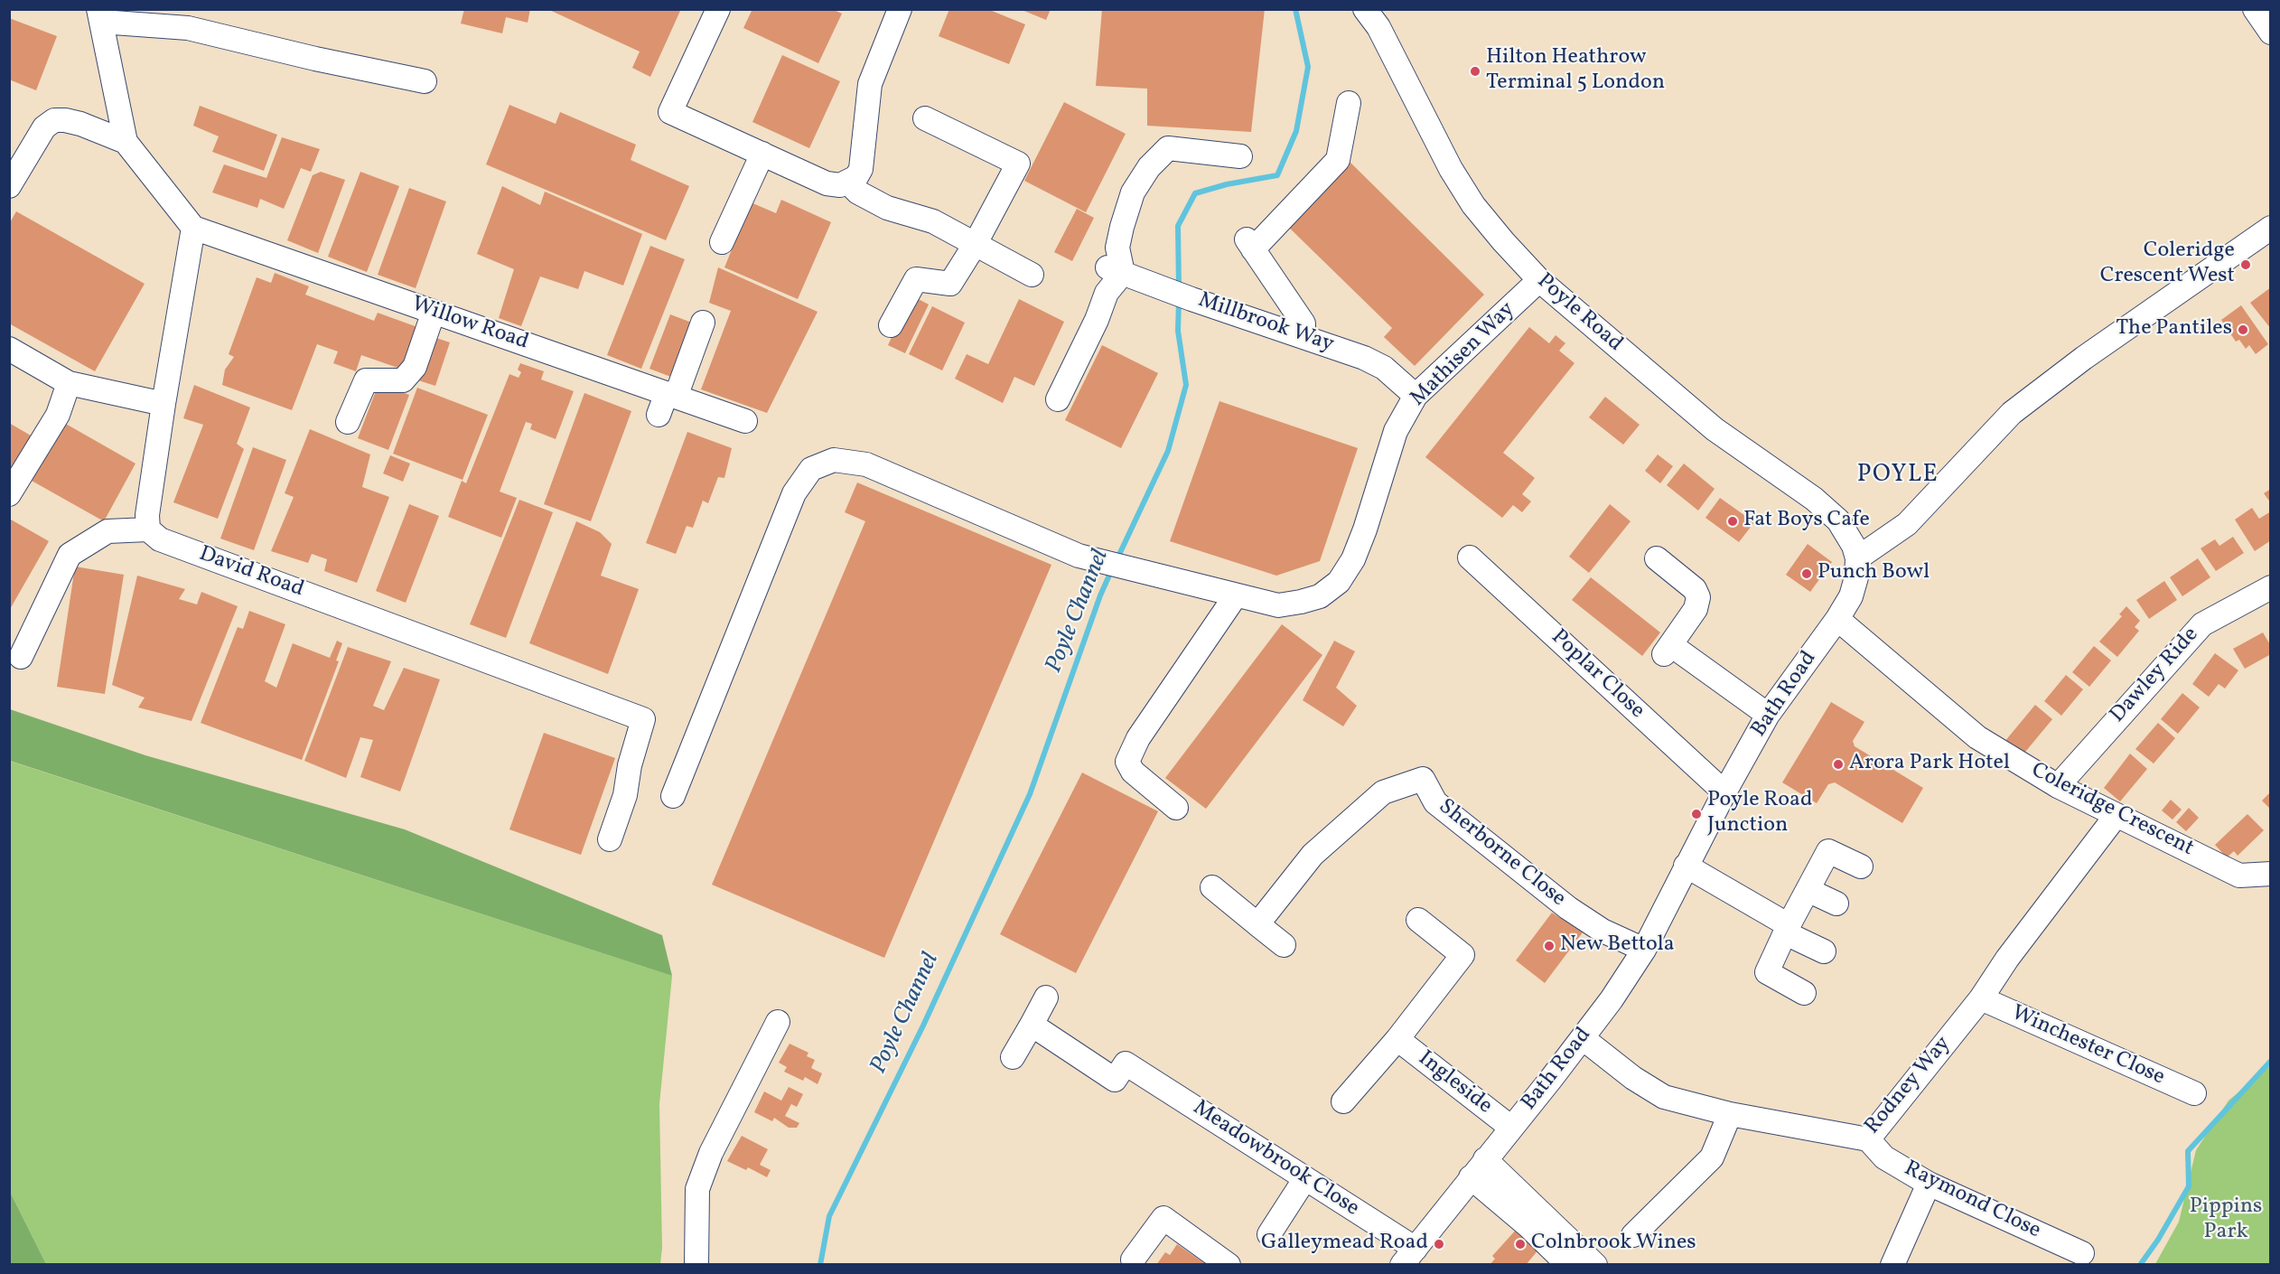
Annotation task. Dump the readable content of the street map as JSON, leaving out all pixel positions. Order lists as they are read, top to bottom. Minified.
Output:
{"streets":{"street":["Poyle Road","Millbrook Way","Willow Road","Mathisen Way","David Road","Poplar Close","Dawley Ride","Bath Road","Coleridge Crescent","Sherborne Close","Winchester Close","Ingleside","Rodney Way","Meadowbrook Close","Raymond Close"]},"crossings":[["Poyle Road","Mathisen Way"],["Poyle Road","Bath Road"],["Millbrook Way","Mathisen Way"],["Poplar Close","Bath Road"],["Dawley Ride","Coleridge Crescent"],["Bath Road","Coleridge Crescent"],["Bath Road","Sherborne Close"],["Bath Road","Ingleside"],["Bath Road","Rodney Way"],["Bath Road","Meadowbrook Close"],["Coleridge Crescent","Rodney Way"],["Winchester Close","Rodney Way"],["Rodney Way","Raymond Close"]],"districts":["POYLE"],"water":["Poyle Channel"],"parks":["Pippins Park"],"places":["Hilton Heathrow Terminal 5 London","Coleridge Crescent West","The Pantiles","Fat Boys Cafe","Punch Bowl","Arora Park Hotel","Poyle Road Junction","New Bettola","Galleymead Road","Colnbrook Wines"]}
